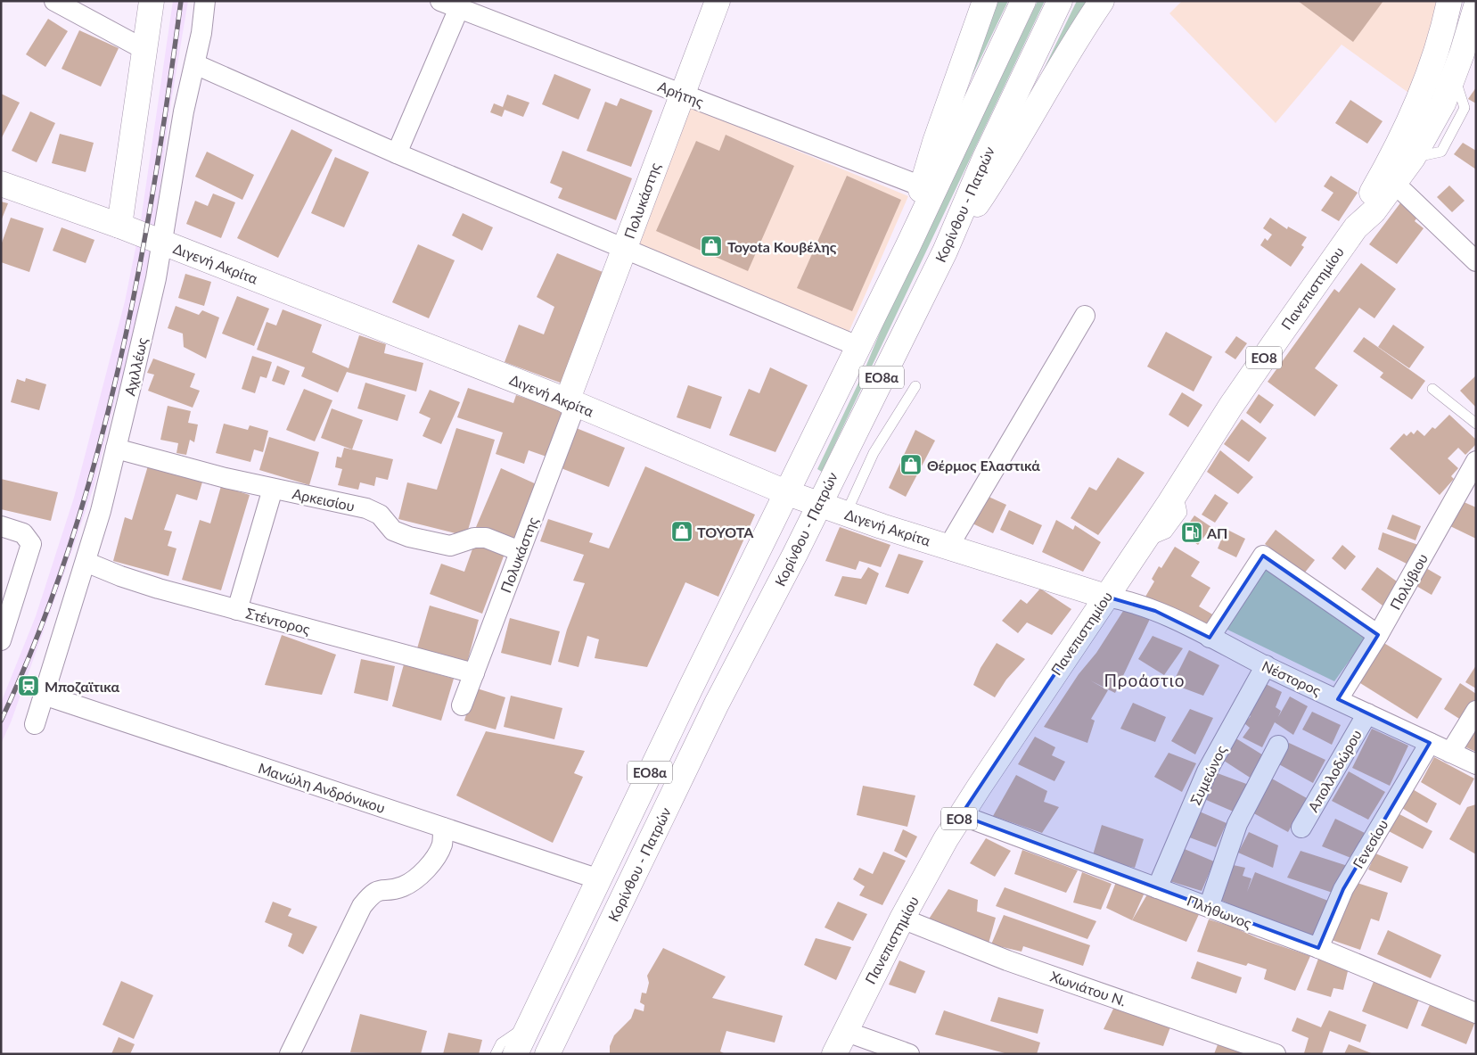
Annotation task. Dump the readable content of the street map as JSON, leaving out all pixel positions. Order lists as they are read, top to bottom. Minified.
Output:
{"streets":{"main road":["Πολυκάστης","Κορίνθου - Πατρών","Διγενή Ακρίτα","Πανεπιστημίου","ΕΟ8","ΕΟ8α"],"street":["Αρήτης","Αχιλλέως","Αρκεισίου","Πολύβιου","Στέντορος","Νέστορος","Απολλοδώρου","Συμεώνος","Μανώλη Ανδρόνικου","Γενεσίου","Πλήθωνος","Χωνιάτου Ν."]},"crossings":[["Αρήτης","Πολυκάστης"],["Πολυκάστης","Διγενή Ακρίτα"],["Πολυκάστης","Αρκεισίου"],["Πολυκάστης","Στέντορος"],["Κορίνθου - Πατρών","Διγενή Ακρίτα"],["Κορίνθου - Πατρών","Μανώλη Ανδρόνικου"],["Διγενή Ακρίτα","Πανεπιστημίου"],["Διγενή Ακρίτα","Αχιλλέως"],["Διγενή Ακρίτα","Νέστορος"],["Πανεπιστημίου","Νέστορος"],["Πανεπιστημίου","Πλήθωνος"],["Πανεπιστημίου","Χωνιάτου Ν."],["Αχιλλέως","Αρκεισίου"],["Αχιλλέως","Στέντορος"],["Αχιλλέως","Μανώλη Ανδρόνικου"],["Πολύβιου","Νέστορος"],["Νέστορος","Απολλοδώρου"],["Νέστορος","Συμεώνος"],["Νέστορος","Γενεσίου"],["Συμεώνος","Πλήθωνος"],["Γενεσίου","Πλήθωνος"]],"districts":["Προάστιο"],"places":{"shop":["Toyota Κουβέλης","Θέρμος Ελαστικά","TOYOTA"],"fuel station":["ΑΠ"],"station":["Μποζαϊτικα"]}}
